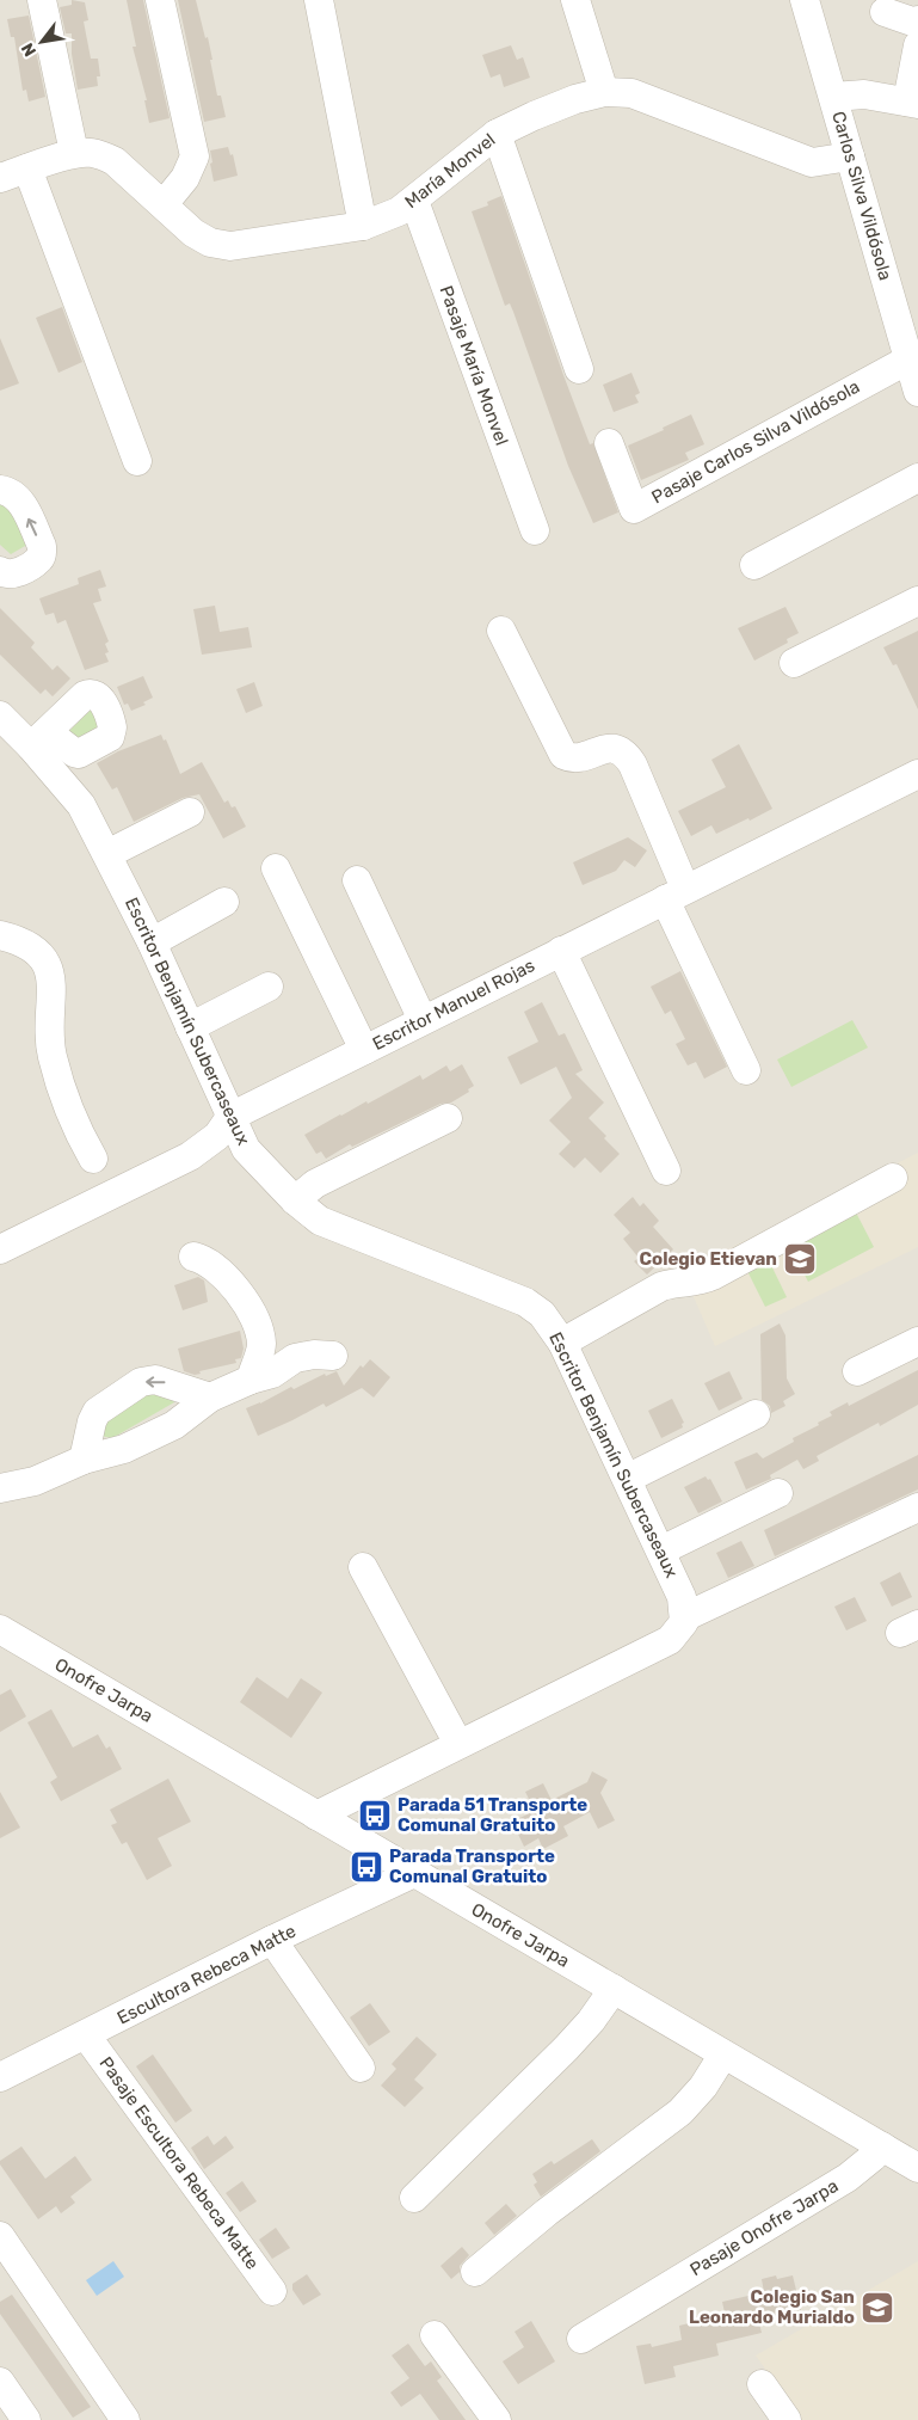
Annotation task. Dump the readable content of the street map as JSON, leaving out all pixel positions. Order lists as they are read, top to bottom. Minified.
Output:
{"streets":{"street":["María Monvel","Carlos Silva Vildósola","Pasaje María Monvel","Pasaje Carlos Silva Vildósola","Escritor Manuel Rojas","Escritor Benjamín Subercaseaux","Onofre Jarpa","Escultora Rebeca Matte","Pasaje Escultora Rebeca Matte","Pasaje Onofre Jarpa"]},"crossings":[["María Monvel","Carlos Silva Vildósola"],["María Monvel","Pasaje María Monvel"],["Carlos Silva Vildósola","Pasaje Carlos Silva Vildósola"],["Escritor Manuel Rojas","Escritor Benjamín Subercaseaux"],["Onofre Jarpa","Escultora Rebeca Matte"],["Onofre Jarpa","Pasaje Onofre Jarpa"],["Escultora Rebeca Matte","Pasaje Escultora Rebeca Matte"]],"places":{"school or university":["Colegio Etievan","Colegio San Leonardo Murialdo"],"bus stop":["Parada 51 Transporte Comunal Gratuito","Parada Transporte Comunal Gratuito"]},"north":"bottom left"}
